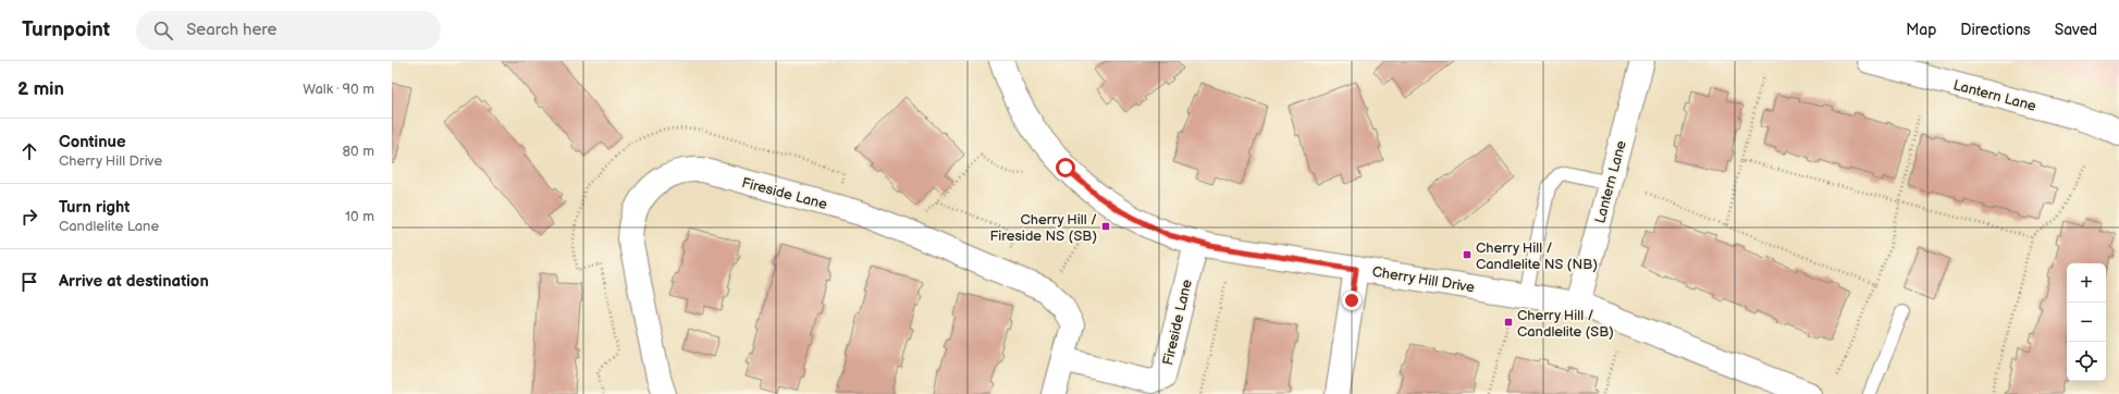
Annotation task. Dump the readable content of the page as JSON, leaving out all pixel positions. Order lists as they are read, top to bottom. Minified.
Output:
{"streets":{"street":["Lantern Lane","Fireside Lane","Cherry Hill Drive"]},"crossings":[["Lantern Lane","Cherry Hill Drive"],["Fireside Lane","Cherry Hill Drive"]],"places":{"transit":["Cherry Hill / Fireside NS (SB)","Cherry Hill / Candlelite NS (NB)","Cherry Hill / Candlelite (SB)"]},"page":{"header":"Turnpoint","search":"Search here","nav":["Map","Directions","Saved"],"heading":["2 min","Walk · 90 m"],"list":[["Continue","Cherry Hill Drive","80 m"],["Turn right","Candlelite Lane","10 m"],"Arrive at destination"],"map_buttons":["+","−"]}}
